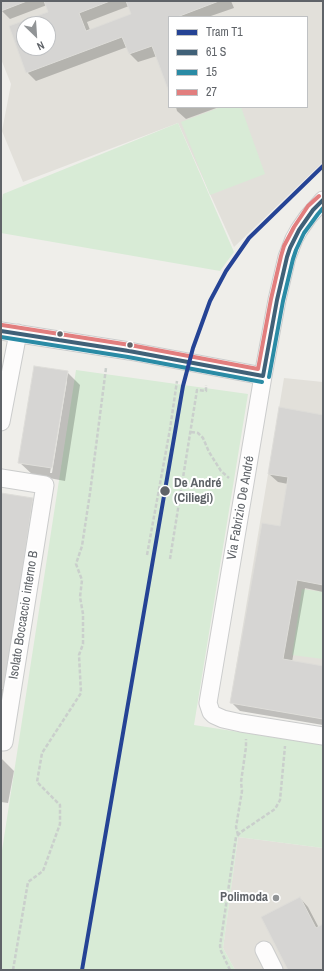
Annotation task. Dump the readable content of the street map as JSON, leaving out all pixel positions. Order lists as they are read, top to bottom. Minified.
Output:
{"streets":{"street":["Via Fabrizio De André","Isolato Boccaccio interno B"]},"places":["De André (Ciliegi)","Polimoda"],"lines":["tram line T1","transit line 27","transit line 15"],"legend":["Tram T1","61 S","15","27"],"north":"bottom right"}
